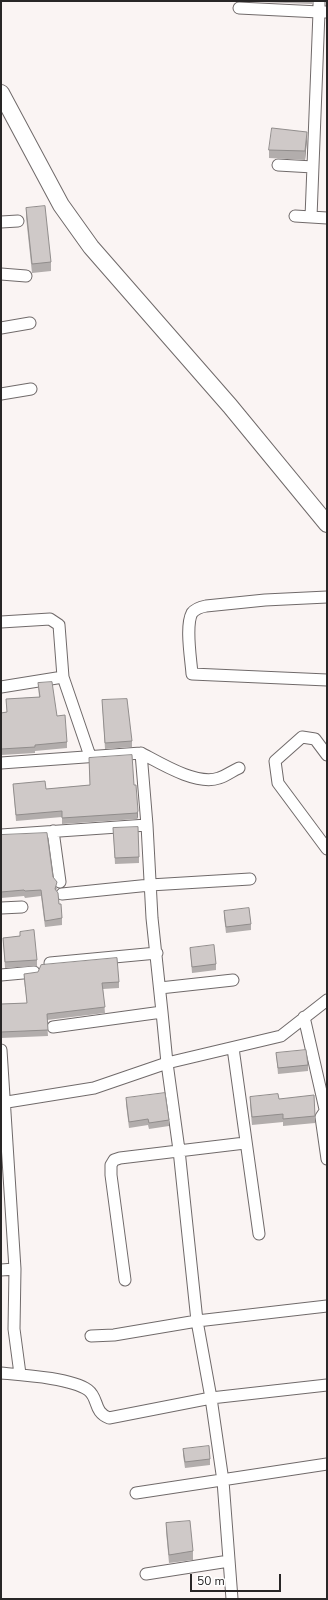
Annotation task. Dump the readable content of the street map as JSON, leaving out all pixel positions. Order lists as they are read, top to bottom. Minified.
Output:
{"scale_bar":"50 m"}
